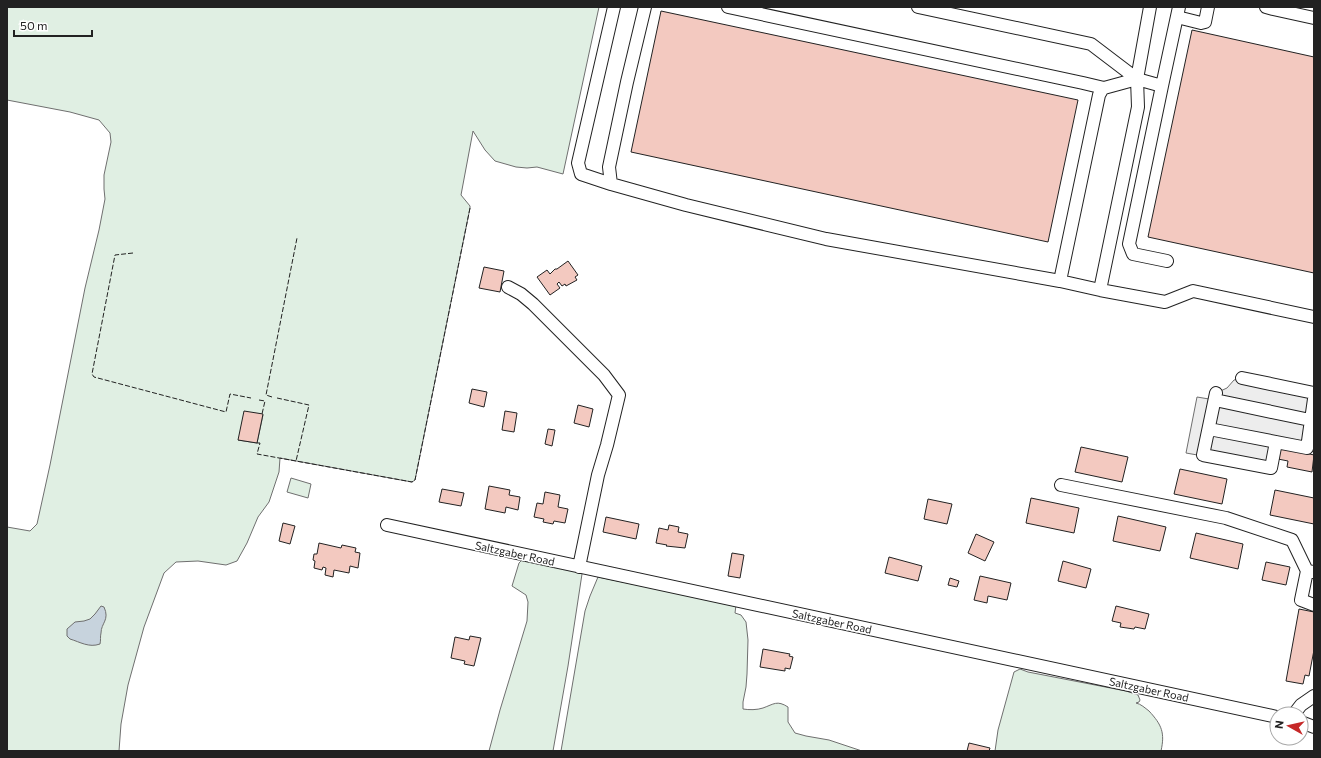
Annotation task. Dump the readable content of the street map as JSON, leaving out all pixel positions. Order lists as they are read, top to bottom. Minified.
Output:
{"streets":{"street":["Saltzgaber Road"]},"scale_bar":"50 m","north":"left"}
